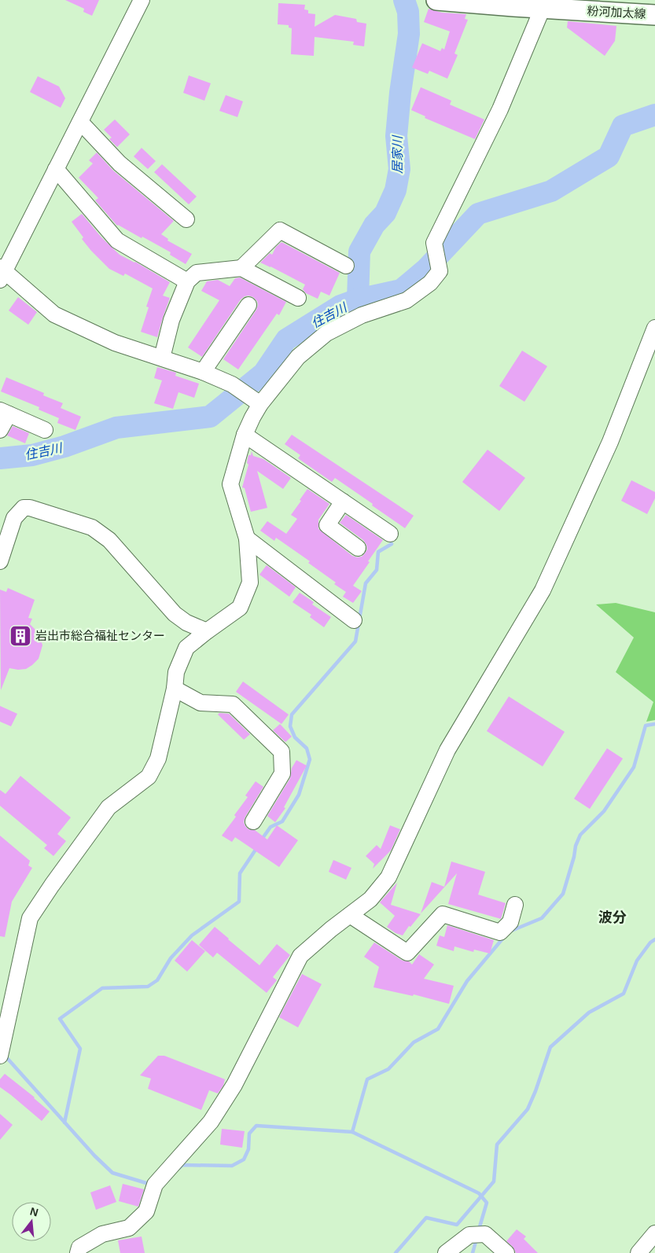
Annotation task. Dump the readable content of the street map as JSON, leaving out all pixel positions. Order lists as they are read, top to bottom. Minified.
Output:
{"streets":{"main road":["粉河加太線"]},"districts":["波分"],"water":["居家川","住吉川"],"places":{"building":["岩出市総合福祉センター"]},"north":"top"}
